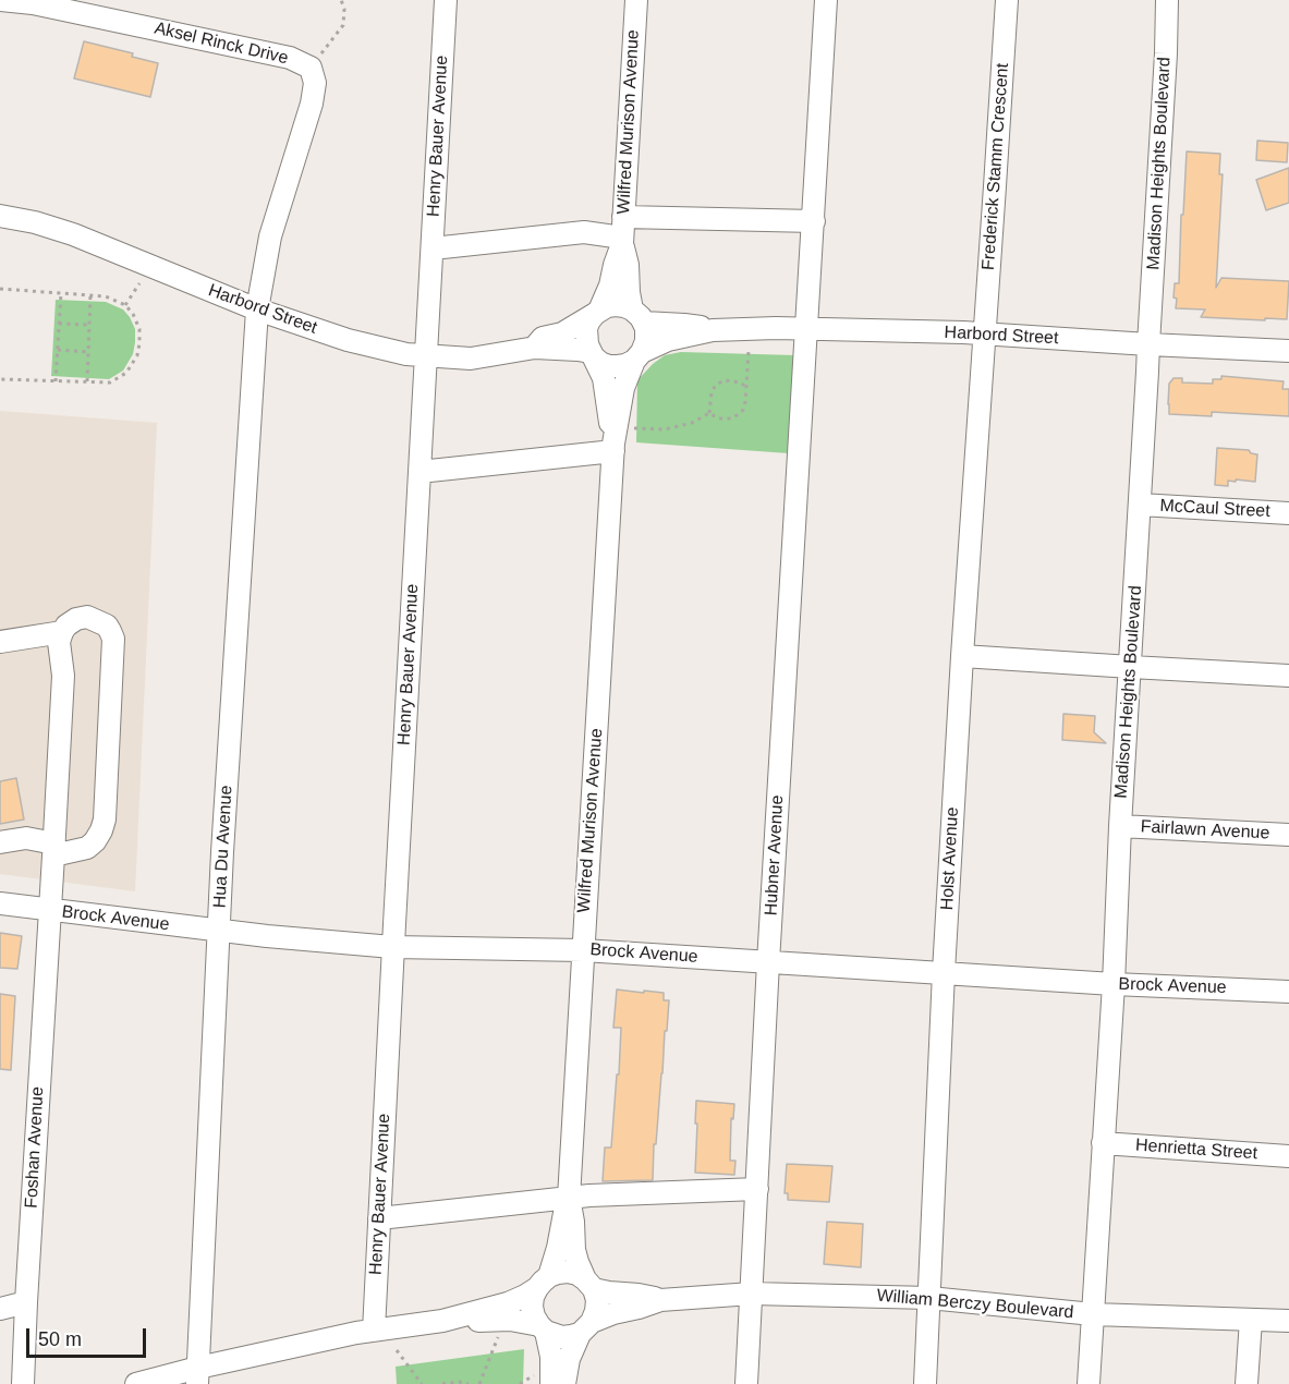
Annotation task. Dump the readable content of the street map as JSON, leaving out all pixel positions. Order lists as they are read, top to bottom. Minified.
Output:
{"streets":{"street":["Aksel Rinck Drive","Wilfred Murison Avenue","Henry Bauer Avenue","Madison Heights Boulevard","Frederick Stamm Crescent","Harbord Street","McCaul Street","Fairlawn Avenue","Hua Du Avenue","Hubner Avenue","Holst Avenue","Brock Avenue","Foshan Avenue","Henrietta Street","William Berczy Boulevard"]},"crossings":[["Aksel Rinck Drive","Harbord Street"],["Aksel Rinck Drive","Hua Du Avenue"],["Wilfred Murison Avenue","Harbord Street"],["Wilfred Murison Avenue","Brock Avenue"],["Wilfred Murison Avenue","William Berczy Boulevard"],["Henry Bauer Avenue","Harbord Street"],["Henry Bauer Avenue","Brock Avenue"],["Madison Heights Boulevard","Harbord Street"],["Madison Heights Boulevard","McCaul Street"],["Madison Heights Boulevard","Fairlawn Avenue"],["Madison Heights Boulevard","Brock Avenue"],["Madison Heights Boulevard","Henrietta Street"],["Madison Heights Boulevard","William Berczy Boulevard"],["Frederick Stamm Crescent","Harbord Street"],["Frederick Stamm Crescent","Holst Avenue"],["Harbord Street","Hua Du Avenue"],["Harbord Street","Hubner Avenue"],["Harbord Street","Holst Avenue"],["Hua Du Avenue","Brock Avenue"],["Hubner Avenue","Brock Avenue"],["Hubner Avenue","William Berczy Boulevard"],["Holst Avenue","Brock Avenue"],["Holst Avenue","William Berczy Boulevard"],["Brock Avenue","Foshan Avenue"]],"scale_bar":"50 m"}
